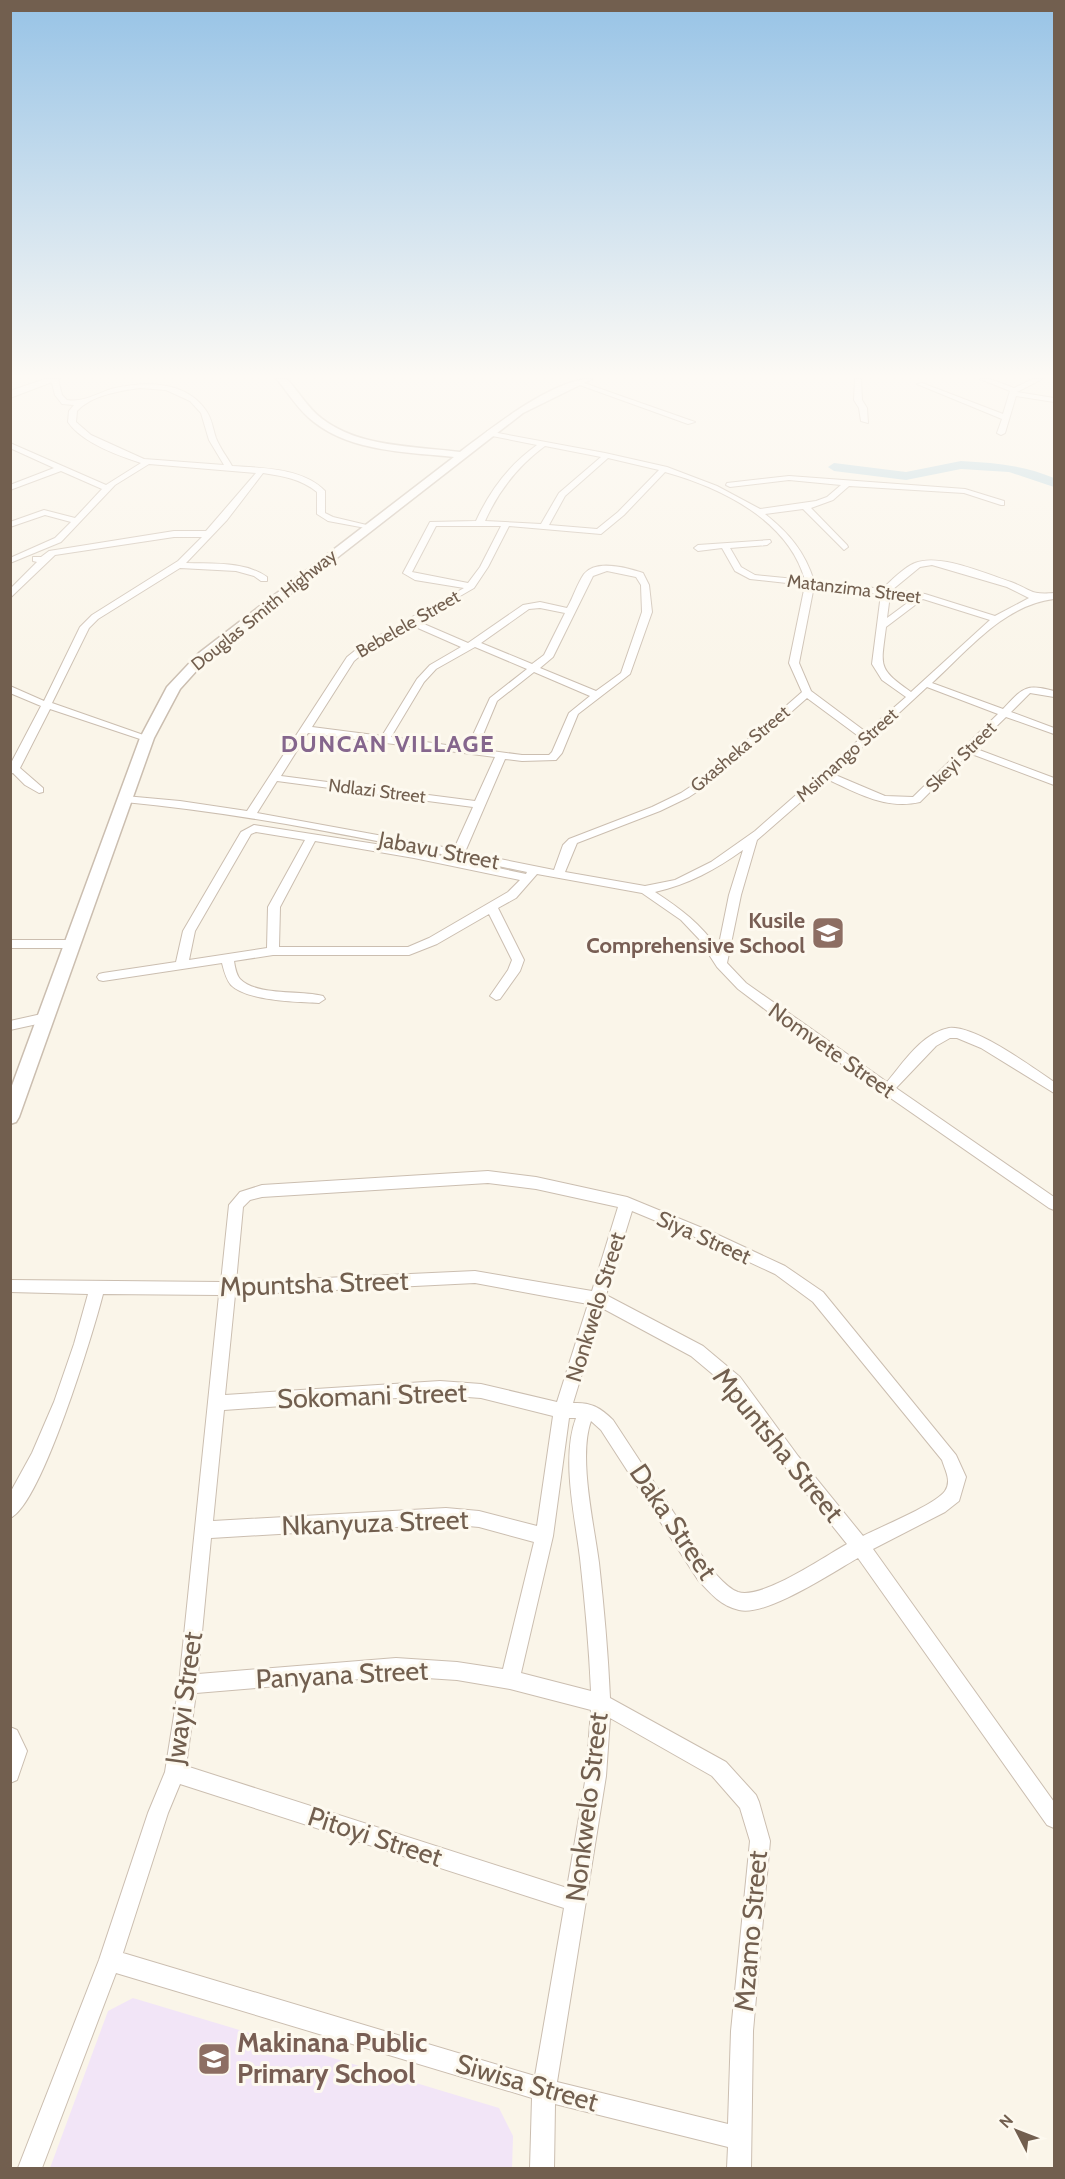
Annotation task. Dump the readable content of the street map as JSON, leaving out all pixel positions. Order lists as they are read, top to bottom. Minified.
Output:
{"streets":{"street":["Matanzima Street","Douglas Smith Highway","Bebelele Street","Gxasheka Street","Msimango Street","Skeyi Street","Ndlazi Street","Jabavu Street","Nomvete Street","Siya Street","Mpuntsha Street","Nonkwelo Street","Sokomani Street","Daka Street","Nkanyuza Street","Panyana Street","Jwayi Street","Pitoyi Street","Mzamo Street","Siwisa Street"]},"crossings":[["Matanzima Street","Msimango Street"],["Douglas Smith Highway","Jabavu Street"],["Bebelele Street","Ndlazi Street"],["Bebelele Street","Jabavu Street"],["Gxasheka Street","Jabavu Street"],["Msimango Street","Skeyi Street"],["Msimango Street","Jabavu Street"],["Jabavu Street","Nomvete Street"],["Siya Street","Mpuntsha Street"],["Siya Street","Nonkwelo Street"],["Siya Street","Daka Street"],["Siya Street","Jwayi Street"],["Mpuntsha Street","Nonkwelo Street"],["Mpuntsha Street","Daka Street"],["Mpuntsha Street","Jwayi Street"],["Nonkwelo Street","Sokomani Street"],["Nonkwelo Street","Daka Street"],["Nonkwelo Street","Nkanyuza Street"],["Nonkwelo Street","Panyana Street"],["Nonkwelo Street","Pitoyi Street"],["Nonkwelo Street","Mzamo Street"],["Nonkwelo Street","Siwisa Street"],["Sokomani Street","Jwayi Street"],["Nkanyuza Street","Jwayi Street"],["Panyana Street","Jwayi Street"],["Panyana Street","Mzamo Street"],["Jwayi Street","Pitoyi Street"],["Jwayi Street","Siwisa Street"],["Mzamo Street","Siwisa Street"]],"districts":["DUNCAN VILLAGE"],"places":{"school or university":["Kusile Comprehensive School","Makinana Public Primary School"]},"north":"top left"}
